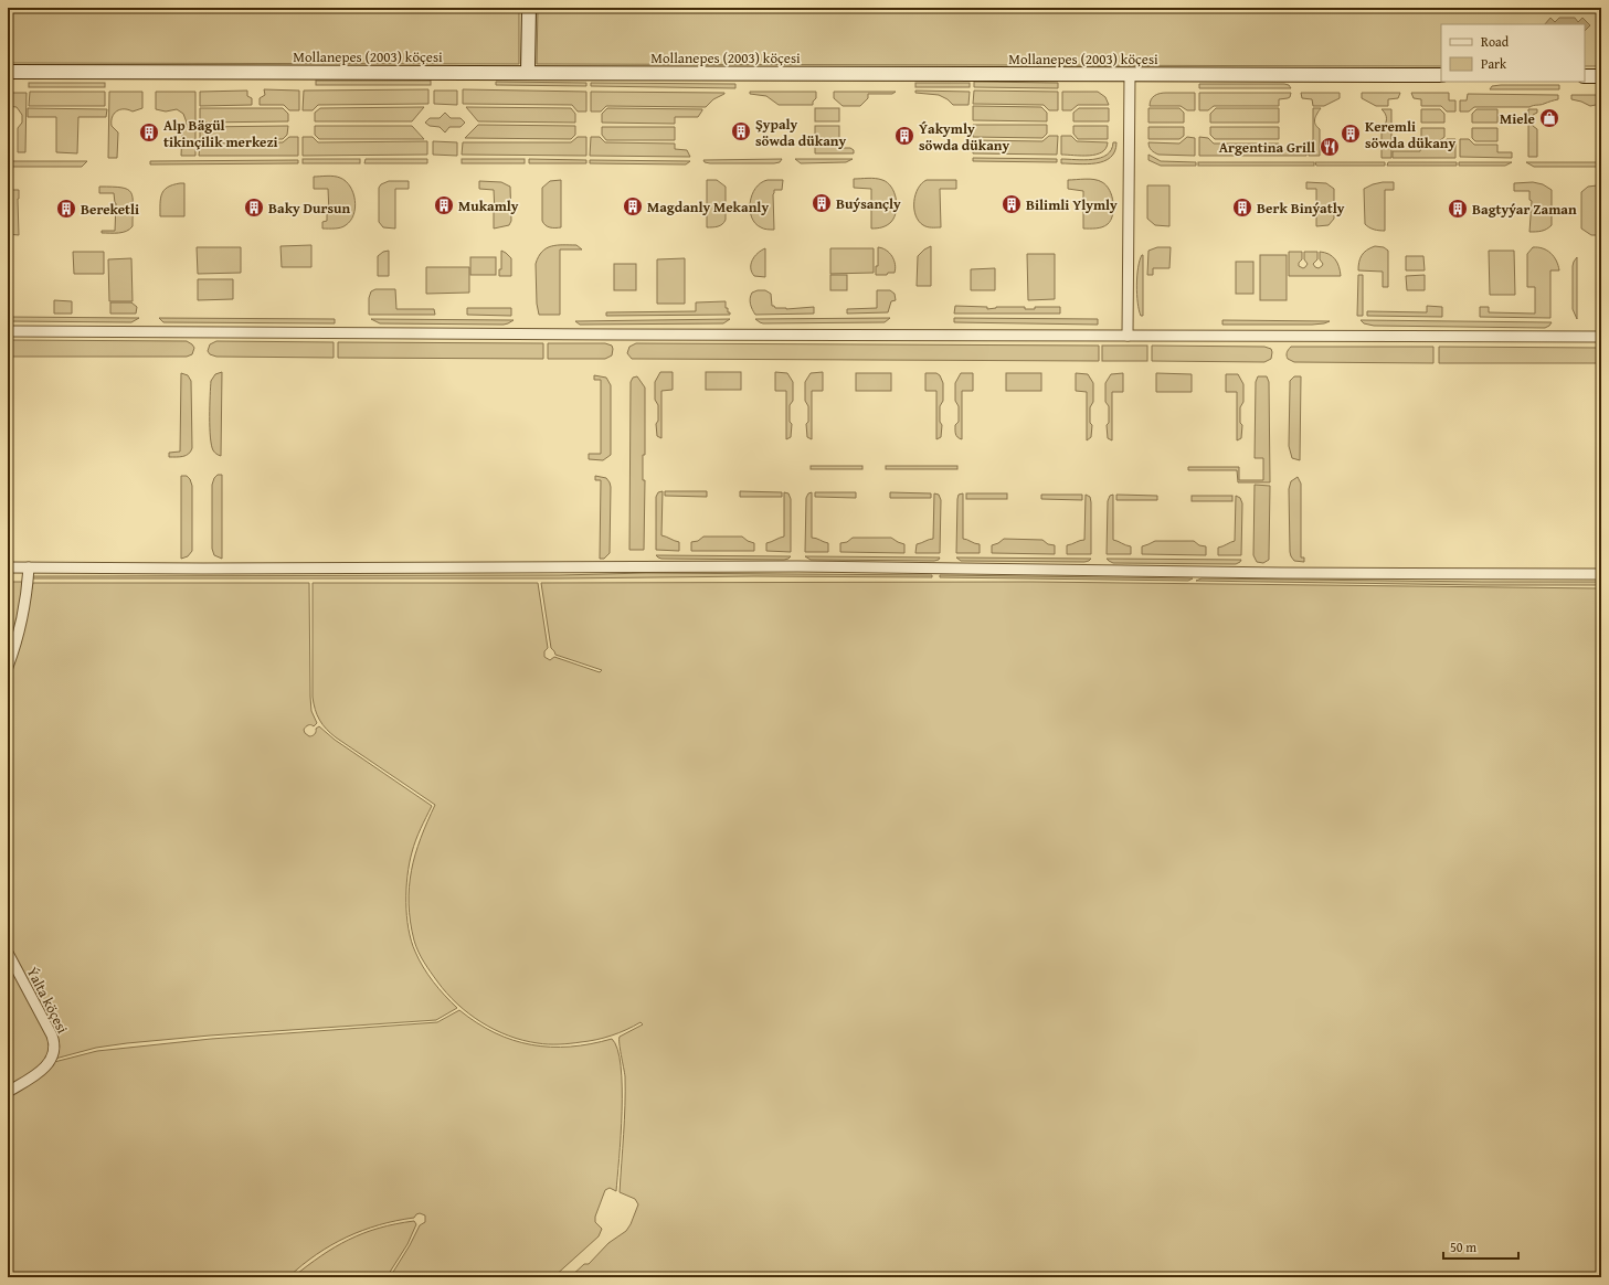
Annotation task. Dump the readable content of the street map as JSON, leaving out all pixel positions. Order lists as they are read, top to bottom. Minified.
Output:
{"streets":{"street":["Mollanepes (2003) köçesi","Ýalta köçesi"]},"places":{"shop":["Miele"],"building":["Şypaly söwda dükany","Alp Bägül tikinçilik merkezi","Keremli söwda dükany","Ýakymly söwda dükany","Buýsançly","Bilimli Ylymly","Mukamly","Magdanly Mekanly","Baky Dursun","Berk Binýatly","Bereketli","Bagtyýar Zaman"],"restaurant":["Argentina Grill"]},"legend":["Road","Park"],"scale_bar":"50 m"}
